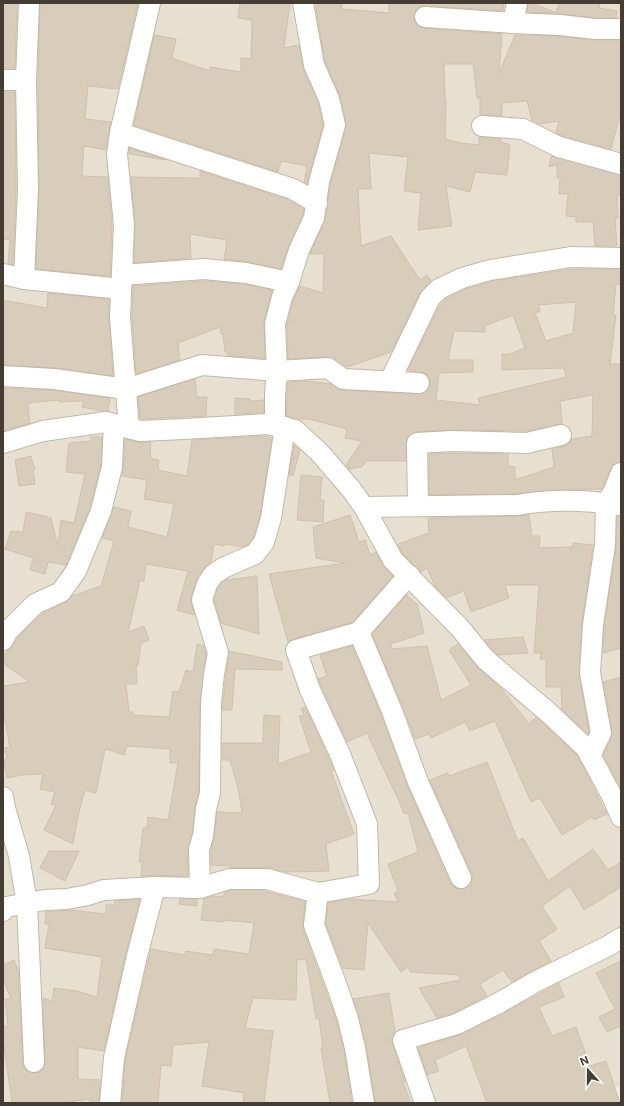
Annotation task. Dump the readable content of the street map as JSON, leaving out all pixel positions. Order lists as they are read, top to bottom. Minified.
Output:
{"north":"top"}
